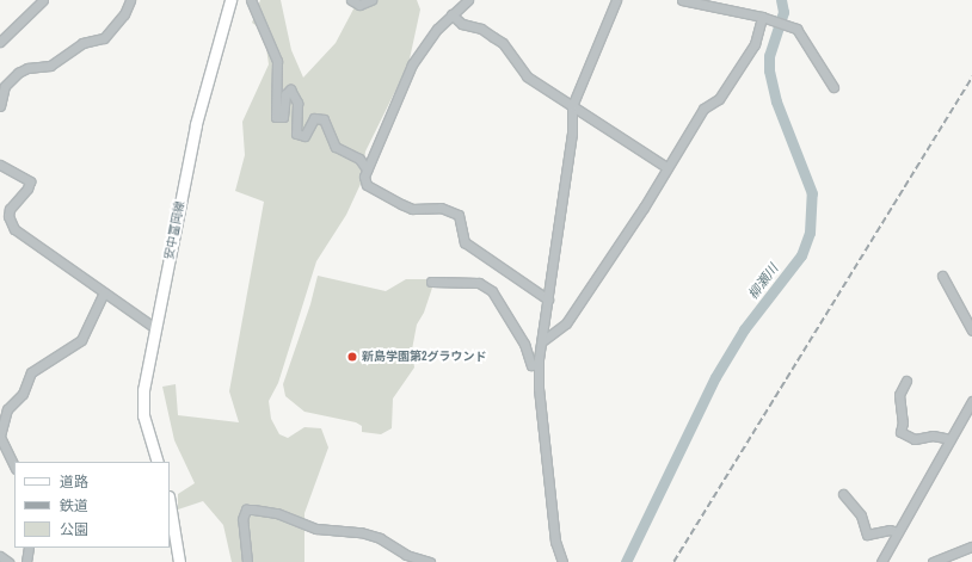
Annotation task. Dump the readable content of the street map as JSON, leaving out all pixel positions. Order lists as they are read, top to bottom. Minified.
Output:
{"streets":{"main road":["安中富岡線"]},"water":["柳瀬川"],"places":["新島学園第2グラウンド"],"legend":["道路","鉄道","公園"]}
